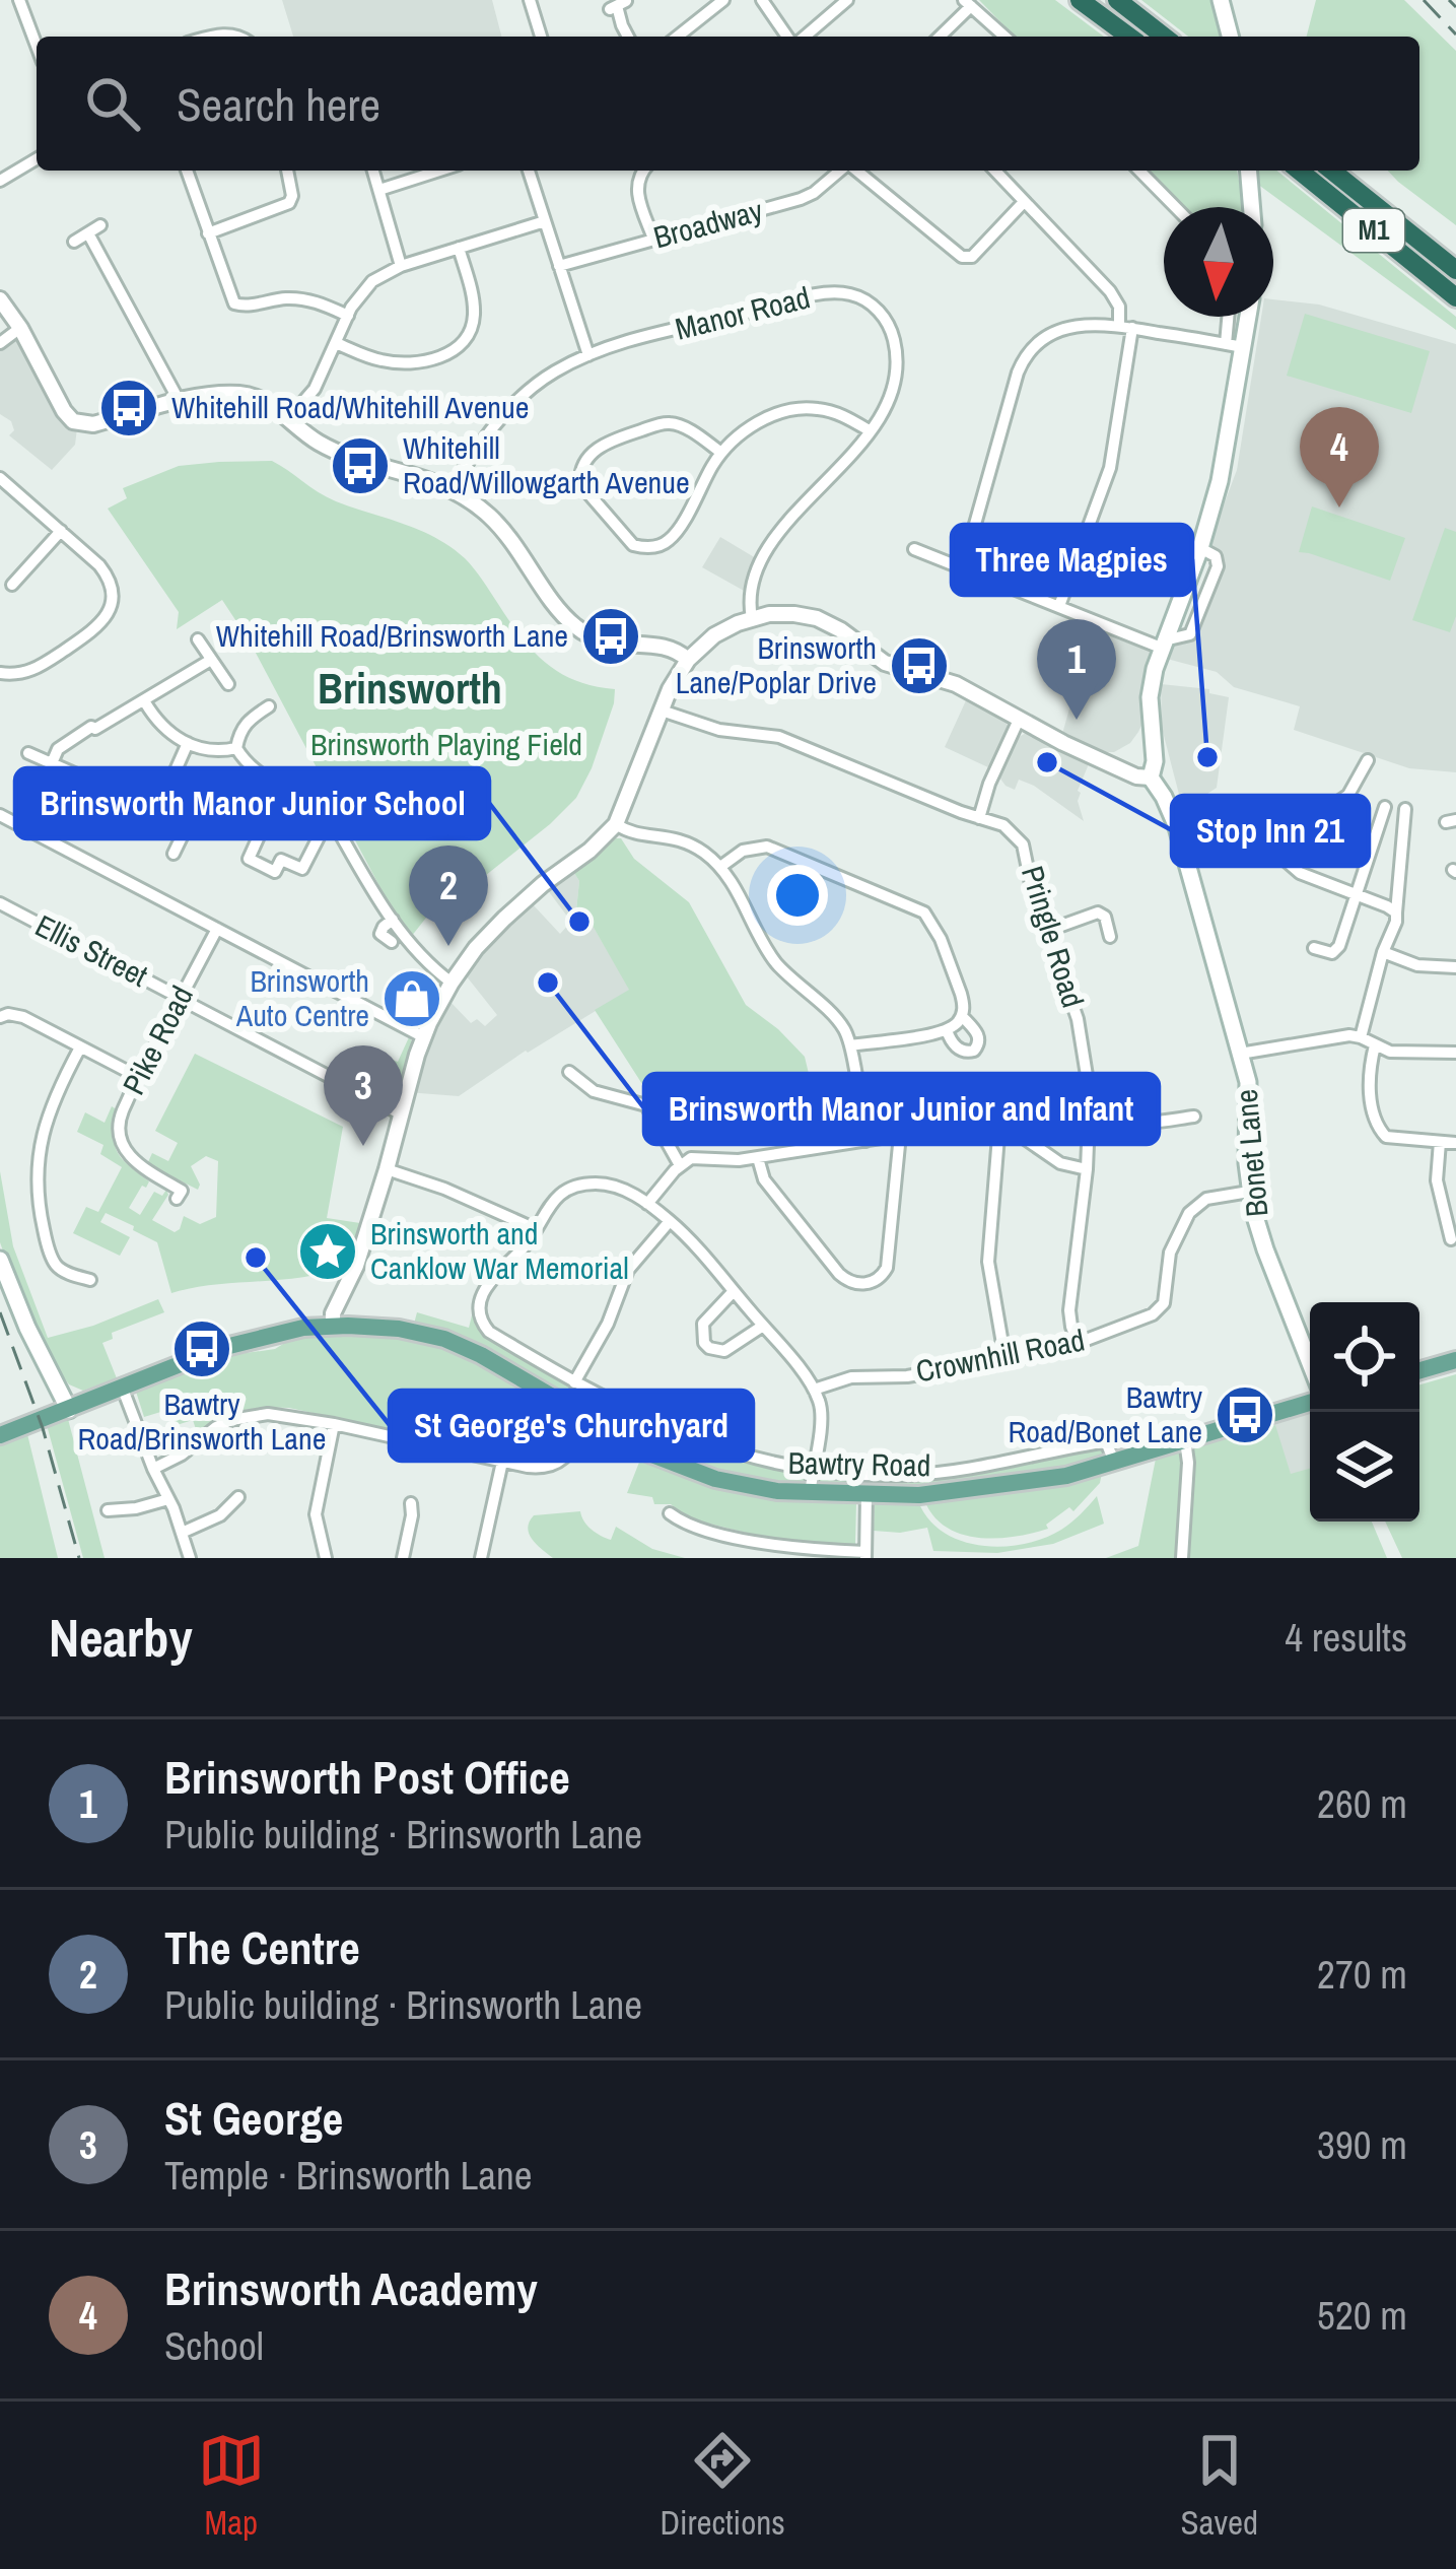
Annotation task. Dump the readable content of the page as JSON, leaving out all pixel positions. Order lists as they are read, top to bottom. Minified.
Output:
{"streets":{"highway":["M1"],"main road":["Bonet Lane","Bawtry Road"],"street":["Broadway","Manor Road","Pringle Road","Ellis Street","Pike Road","Crownhill Road"]},"crossings":[["Pringle Road","Crownhill Road"],["Ellis Street","Pike Road"],["Bonet Lane","Crownhill Road"]],"districts":["Brinsworth"],"parks":["Brinsworth Playing Field"],"places":{"bus stop":["Whitehill Road/Whitehill Avenue","Whitehill Road/Willowgarth Avenue","Whitehill Road/Brinsworth Lane","Brinsworth Lane/Poplar Drive","Bawtry Road/Brinsworth Lane","Bawtry Road/Bonet Lane"],"other":["Three Magpies","Stop Inn 21","Brinsworth Manor Junior School","Brinsworth Manor Junior and Infant","St George's Churchyard"],"shop":["Brinsworth Auto Centre"],"place":["Brinsworth and Canklow War Memorial"]},"north":"bottom","page":{"search":"Search here","pins":["4","1","2","3"],"heading":["Nearby","4 results"],"list":[{"mark":"1","name":"Brinsworth Post Office","note":"Public building · Brinsworth Lane","value":"260 m"},{"mark":"2","name":"The Centre","note":"Public building · Brinsworth Lane","value":"270 m"},{"mark":"3","name":"St George","note":"Temple · Brinsworth Lane","value":"390 m"},{"mark":"4","name":"Brinsworth Academy","note":"School","value":"520 m"}],"nav":["Map","Directions","Saved"]}}
